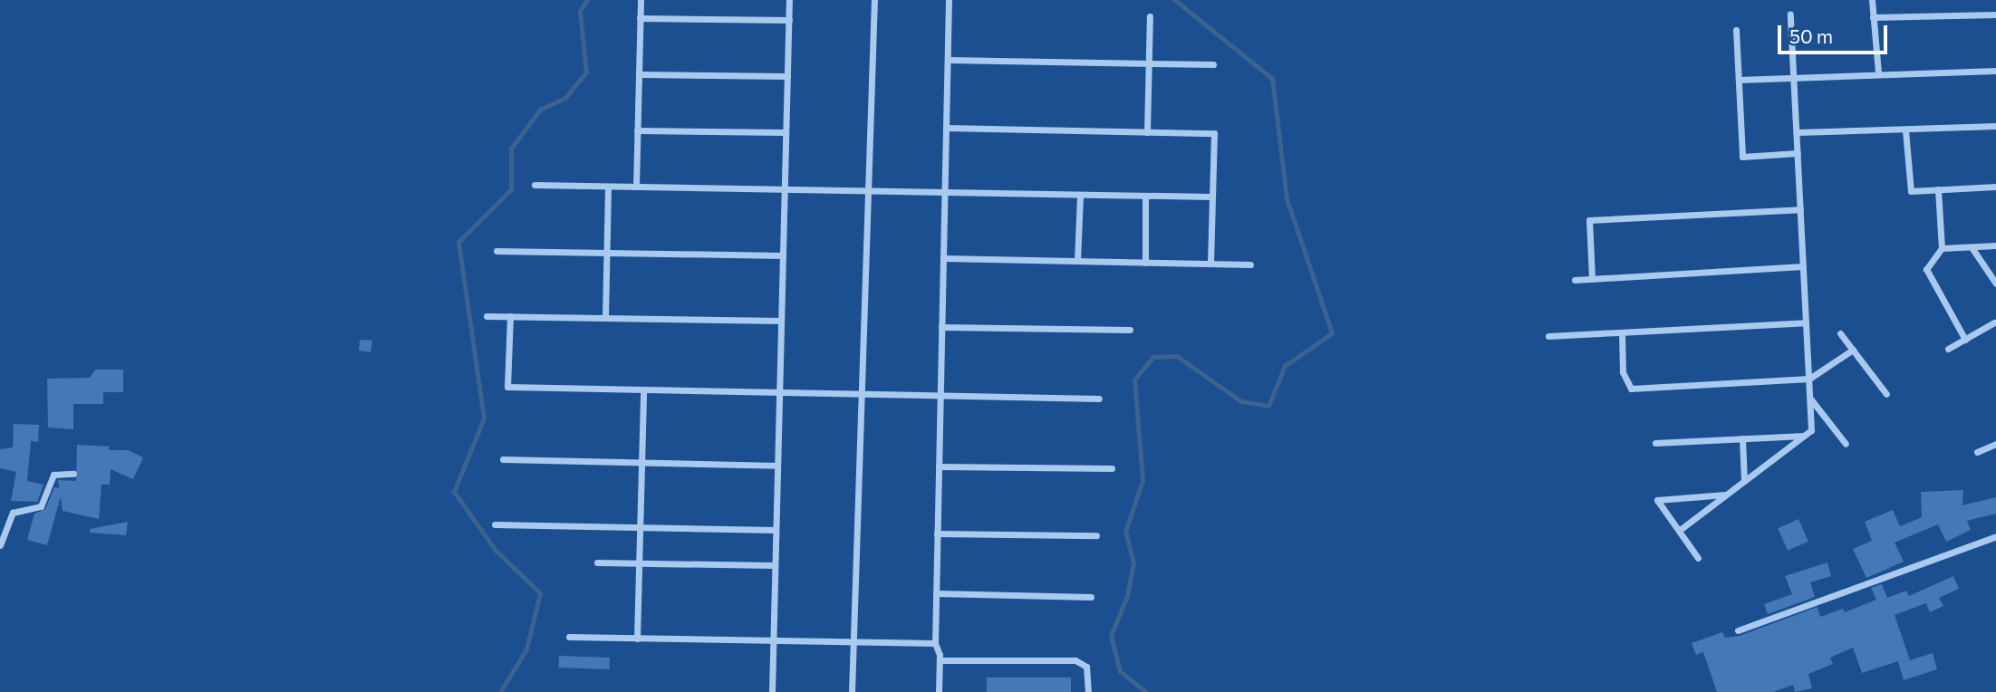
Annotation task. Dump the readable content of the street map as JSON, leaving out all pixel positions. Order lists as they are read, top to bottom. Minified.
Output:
{"scale_bar":"50 m"}
